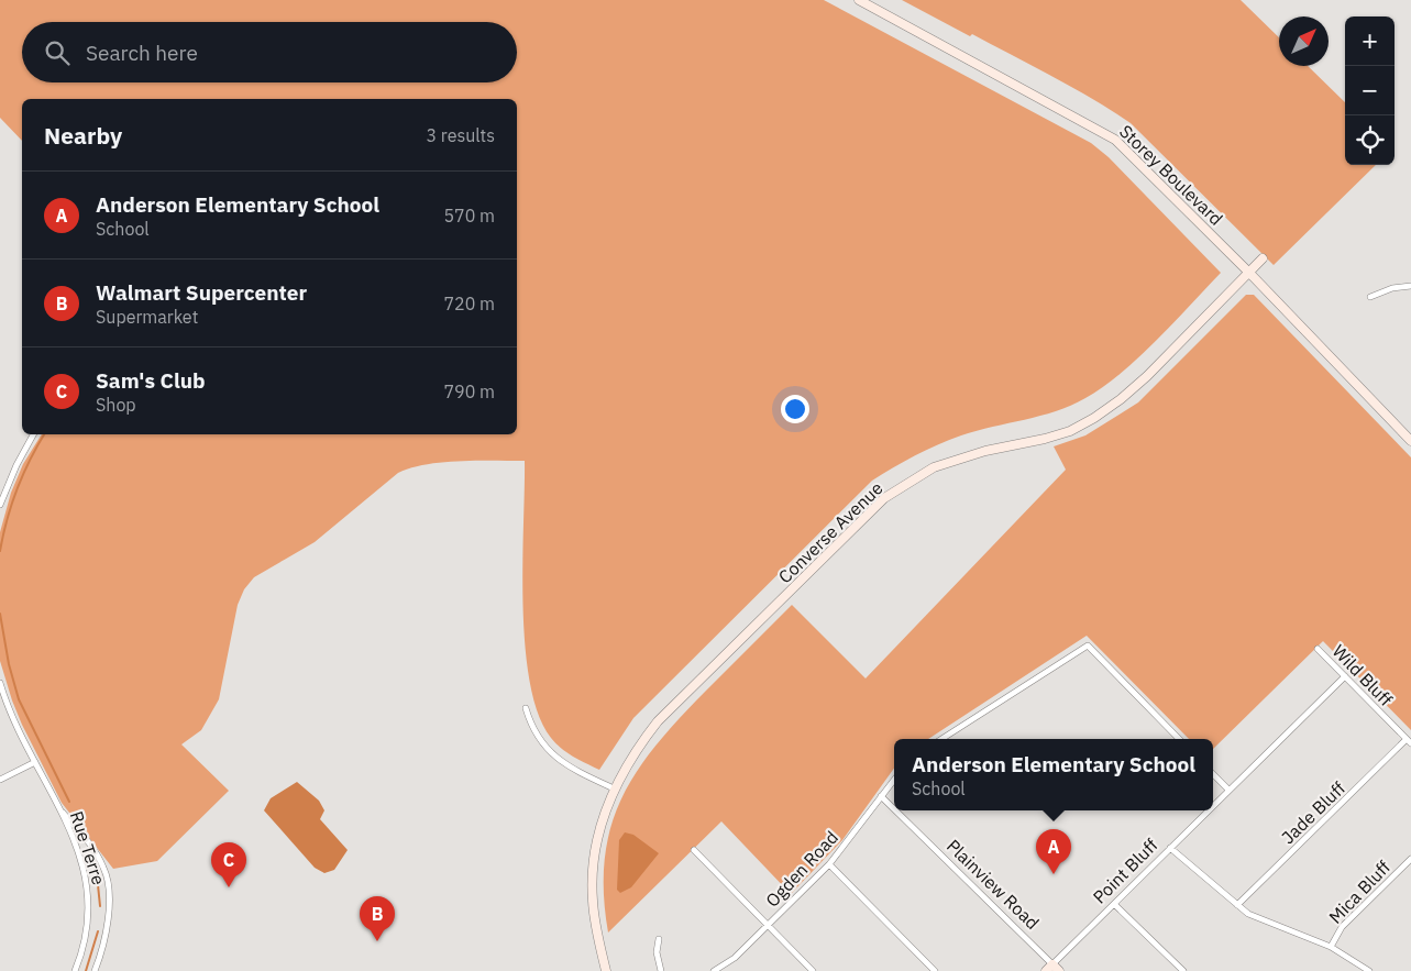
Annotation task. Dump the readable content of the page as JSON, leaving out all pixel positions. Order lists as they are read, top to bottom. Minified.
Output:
{"streets":{"main road":["Storey Boulevard","Converse Avenue","Point Bluff","Plainview Road"],"street":["Wild Bluff","Jade Bluff","Rue Terre","Ogden Road","Mica Bluff"]},"crossings":[["Storey Boulevard","Converse Avenue"],["Wild Bluff","Jade Bluff"],["Wild Bluff","Point Bluff"],["Ogden Road","Plainview Road"],["Point Bluff","Plainview Road"]],"north":"top right","page":{"map_buttons":["+","−"],"search":"Search here","heading":["Nearby","3 results"],"list":[{"mark":"A","name":"Anderson Elementary School","note":"School","value":"570 m"},{"mark":"B","name":"Walmart Supercenter","note":"Supermarket","value":"720 m"},{"mark":"C","name":"Sam's Club","note":"Shop","value":"790 m"}],"popup":["Anderson Elementary School","School"],"pins":["A","C","B"]}}
